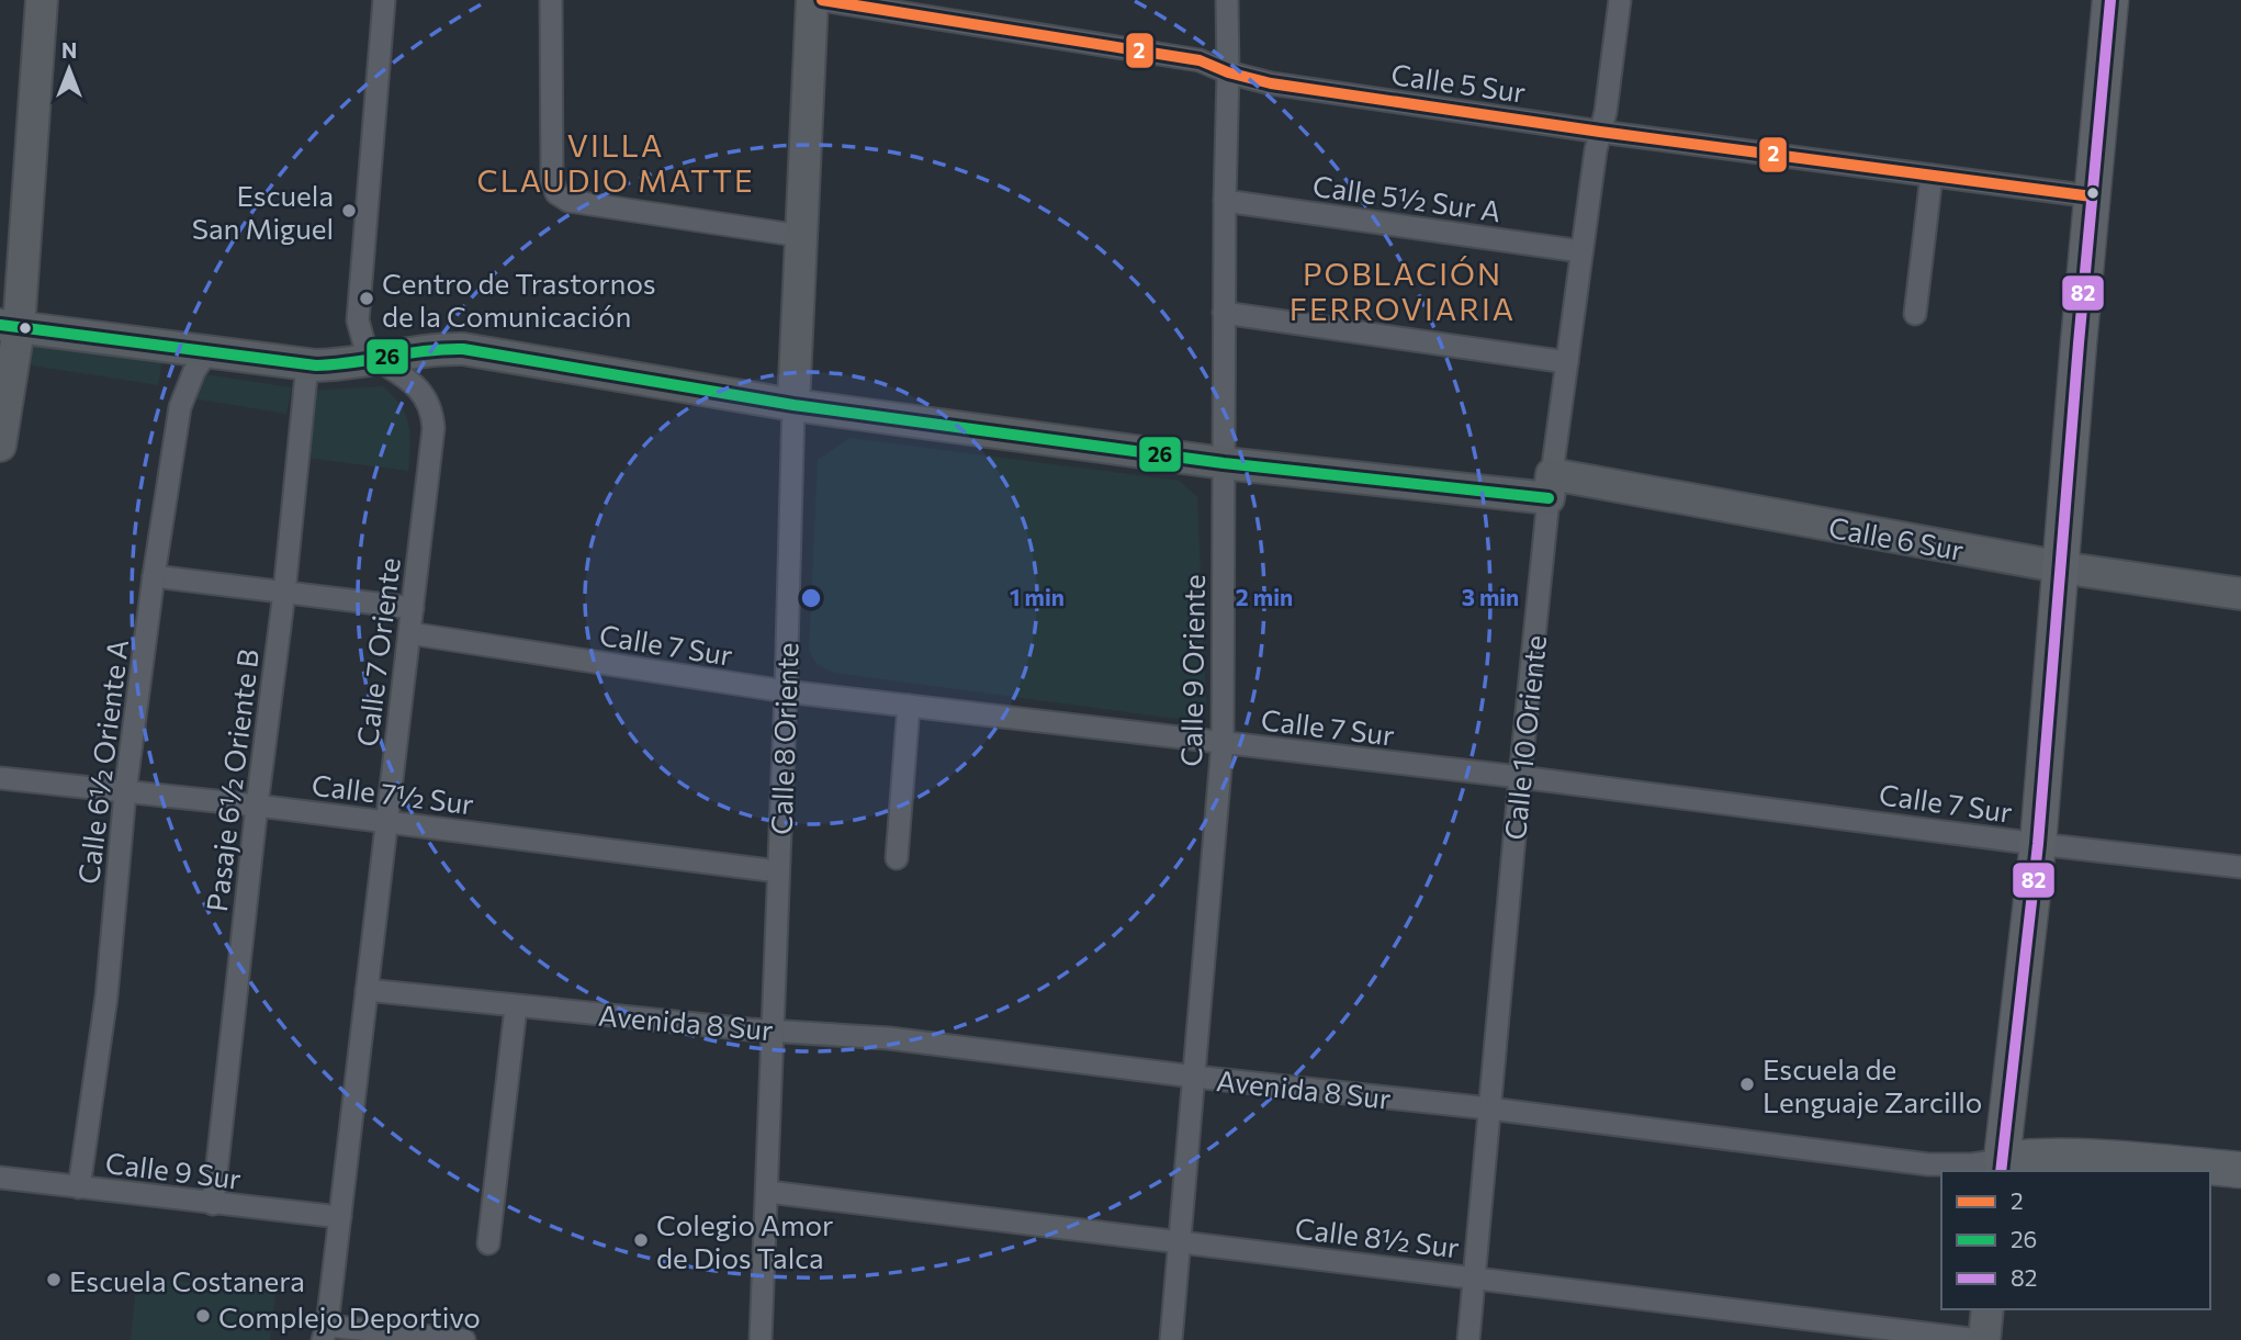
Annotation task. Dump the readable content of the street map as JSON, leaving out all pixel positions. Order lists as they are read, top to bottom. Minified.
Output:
{"streets":{"main road":["Avenida 8 Sur"],"street":["Calle 5 Sur","Calle 5½ Sur A","Calle 6 Sur","Calle 7 Sur","Calle 7 Oriente","Calle 9 Oriente","Calle 10 Oriente","Calle 8 Oriente","Calle 6½ Oriente A","Pasaje 6½ Oriente B","Calle 7½ Sur","Calle 9 Sur","Calle 8½ Sur"]},"crossings":[["Calle 5 Sur","Calle 9 Oriente"],["Calle 5 Sur","Calle 10 Oriente"],["Calle 5½ Sur A","Calle 9 Oriente"],["Calle 5½ Sur A","Calle 10 Oriente"],["Calle 6 Sur","Calle 7 Oriente"],["Calle 6 Sur","Calle 9 Oriente"],["Calle 6 Sur","Calle 10 Oriente"],["Calle 6 Sur","Calle 8 Oriente"],["Calle 6 Sur","Calle 6½ Oriente A"],["Calle 6 Sur","Pasaje 6½ Oriente B"],["Calle 7 Sur","Calle 7 Oriente"],["Calle 7 Sur","Calle 9 Oriente"],["Calle 7 Sur","Calle 10 Oriente"],["Calle 7 Sur","Calle 8 Oriente"],["Calle 7 Oriente","Calle 7½ Sur"],["Calle 7 Oriente","Avenida 8 Sur"],["Calle 7 Oriente","Calle 9 Sur"],["Calle 9 Oriente","Avenida 8 Sur"],["Calle 9 Oriente","Calle 8½ Sur"],["Calle 10 Oriente","Avenida 8 Sur"],["Calle 10 Oriente","Calle 8½ Sur"],["Calle 8 Oriente","Calle 7½ Sur"],["Calle 8 Oriente","Avenida 8 Sur"],["Calle 8 Oriente","Calle 8½ Sur"],["Calle 6½ Oriente A","Calle 7½ Sur"],["Calle 6½ Oriente A","Calle 9 Sur"],["Pasaje 6½ Oriente B","Calle 7½ Sur"],["Pasaje 6½ Oriente B","Calle 9 Sur"]],"districts":["VILLA CLAUDIO MATTE","POBLACIÓN FERROVIARIA"],"places":["Escuela San Miguel","Centro de Trastornos de la Comunicación","Escuela de Lenguaje Zarcillo","Colegio Amor de Dios Talca","Escuela Costanera","Complejo Deportivo"],"lines":["transit line 2","transit line 82","transit line 26"],"legend":["2","26","82"],"north":"top","rings":["1 min","2 min","3 min"]}
